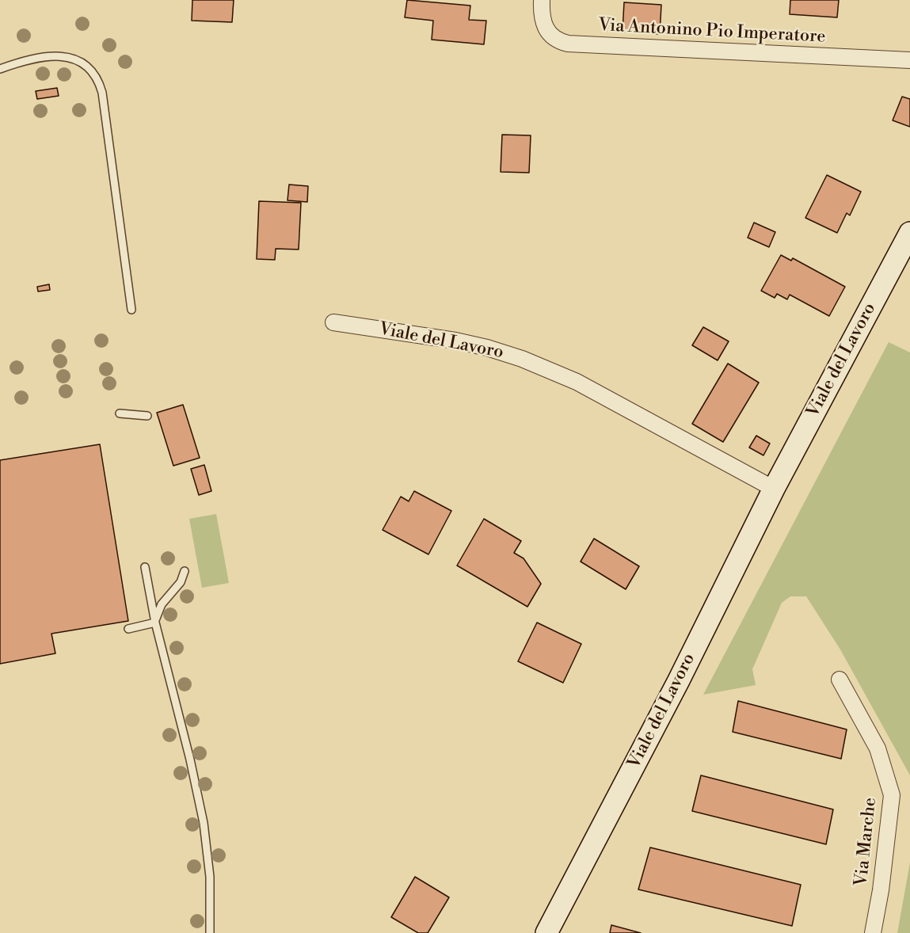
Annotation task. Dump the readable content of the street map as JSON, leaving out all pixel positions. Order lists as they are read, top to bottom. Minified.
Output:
{"streets":{"street":["Via Antonino Pio Imperatore","Viale del Lavoro","Via Marche"]}}
